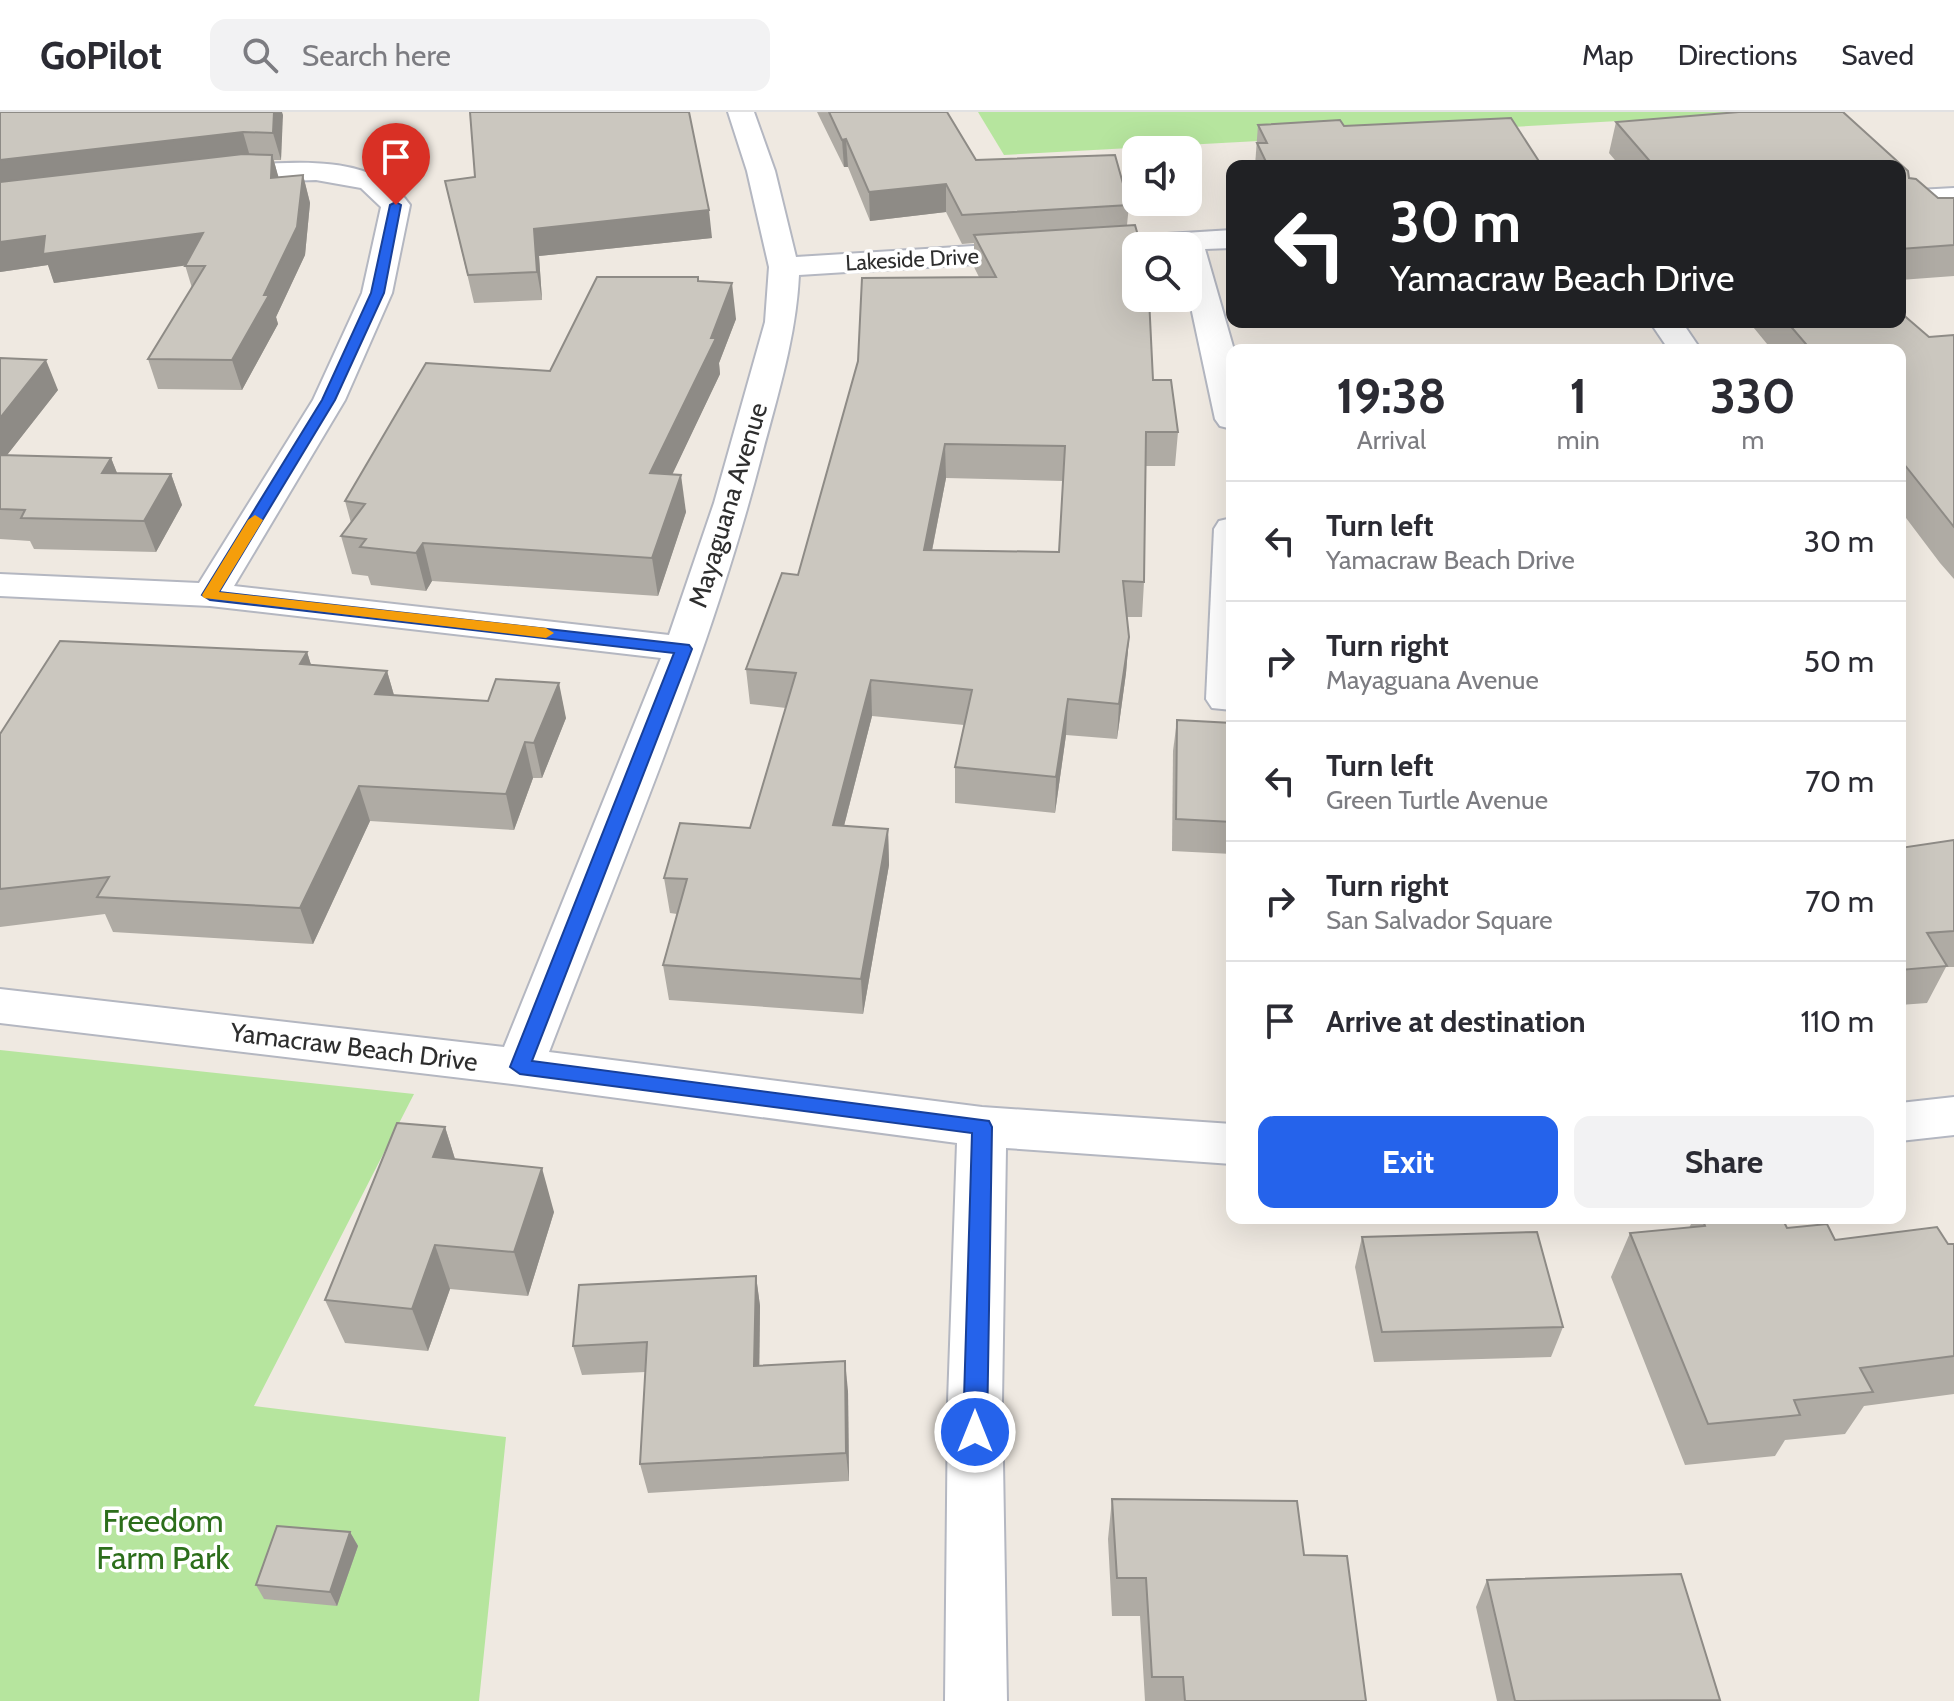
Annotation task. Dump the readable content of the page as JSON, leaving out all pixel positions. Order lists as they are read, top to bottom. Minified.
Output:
{"streets":{"street":["Lakeside Drive","Mayaguana Avenue","Yamacraw Beach Drive"]},"crossings":[["Lakeside Drive","Mayaguana Avenue"],["Mayaguana Avenue","Yamacraw Beach Drive"]],"parks":["Freedom Farm Park"],"page":{"header":"GoPilot","search":"Search here","nav":["Map","Directions","Saved"],"turn":["30 m","Yamacraw Beach Drive"],"eta":["19:38","Arrival","1","min","330","m"],"list":[{"name":"Turn left","note":"Yamacraw Beach Drive","value":"30 m"},{"name":"Turn right","note":"Mayaguana Avenue","value":"50 m"},{"name":"Turn left","note":"Green Turtle Avenue","value":"70 m"},{"name":"Turn right","note":"San Salvador Square","value":"70 m"},{"name":"Arrive at destination","value":"110 m"}],"buttons":["Exit","Share"]}}
